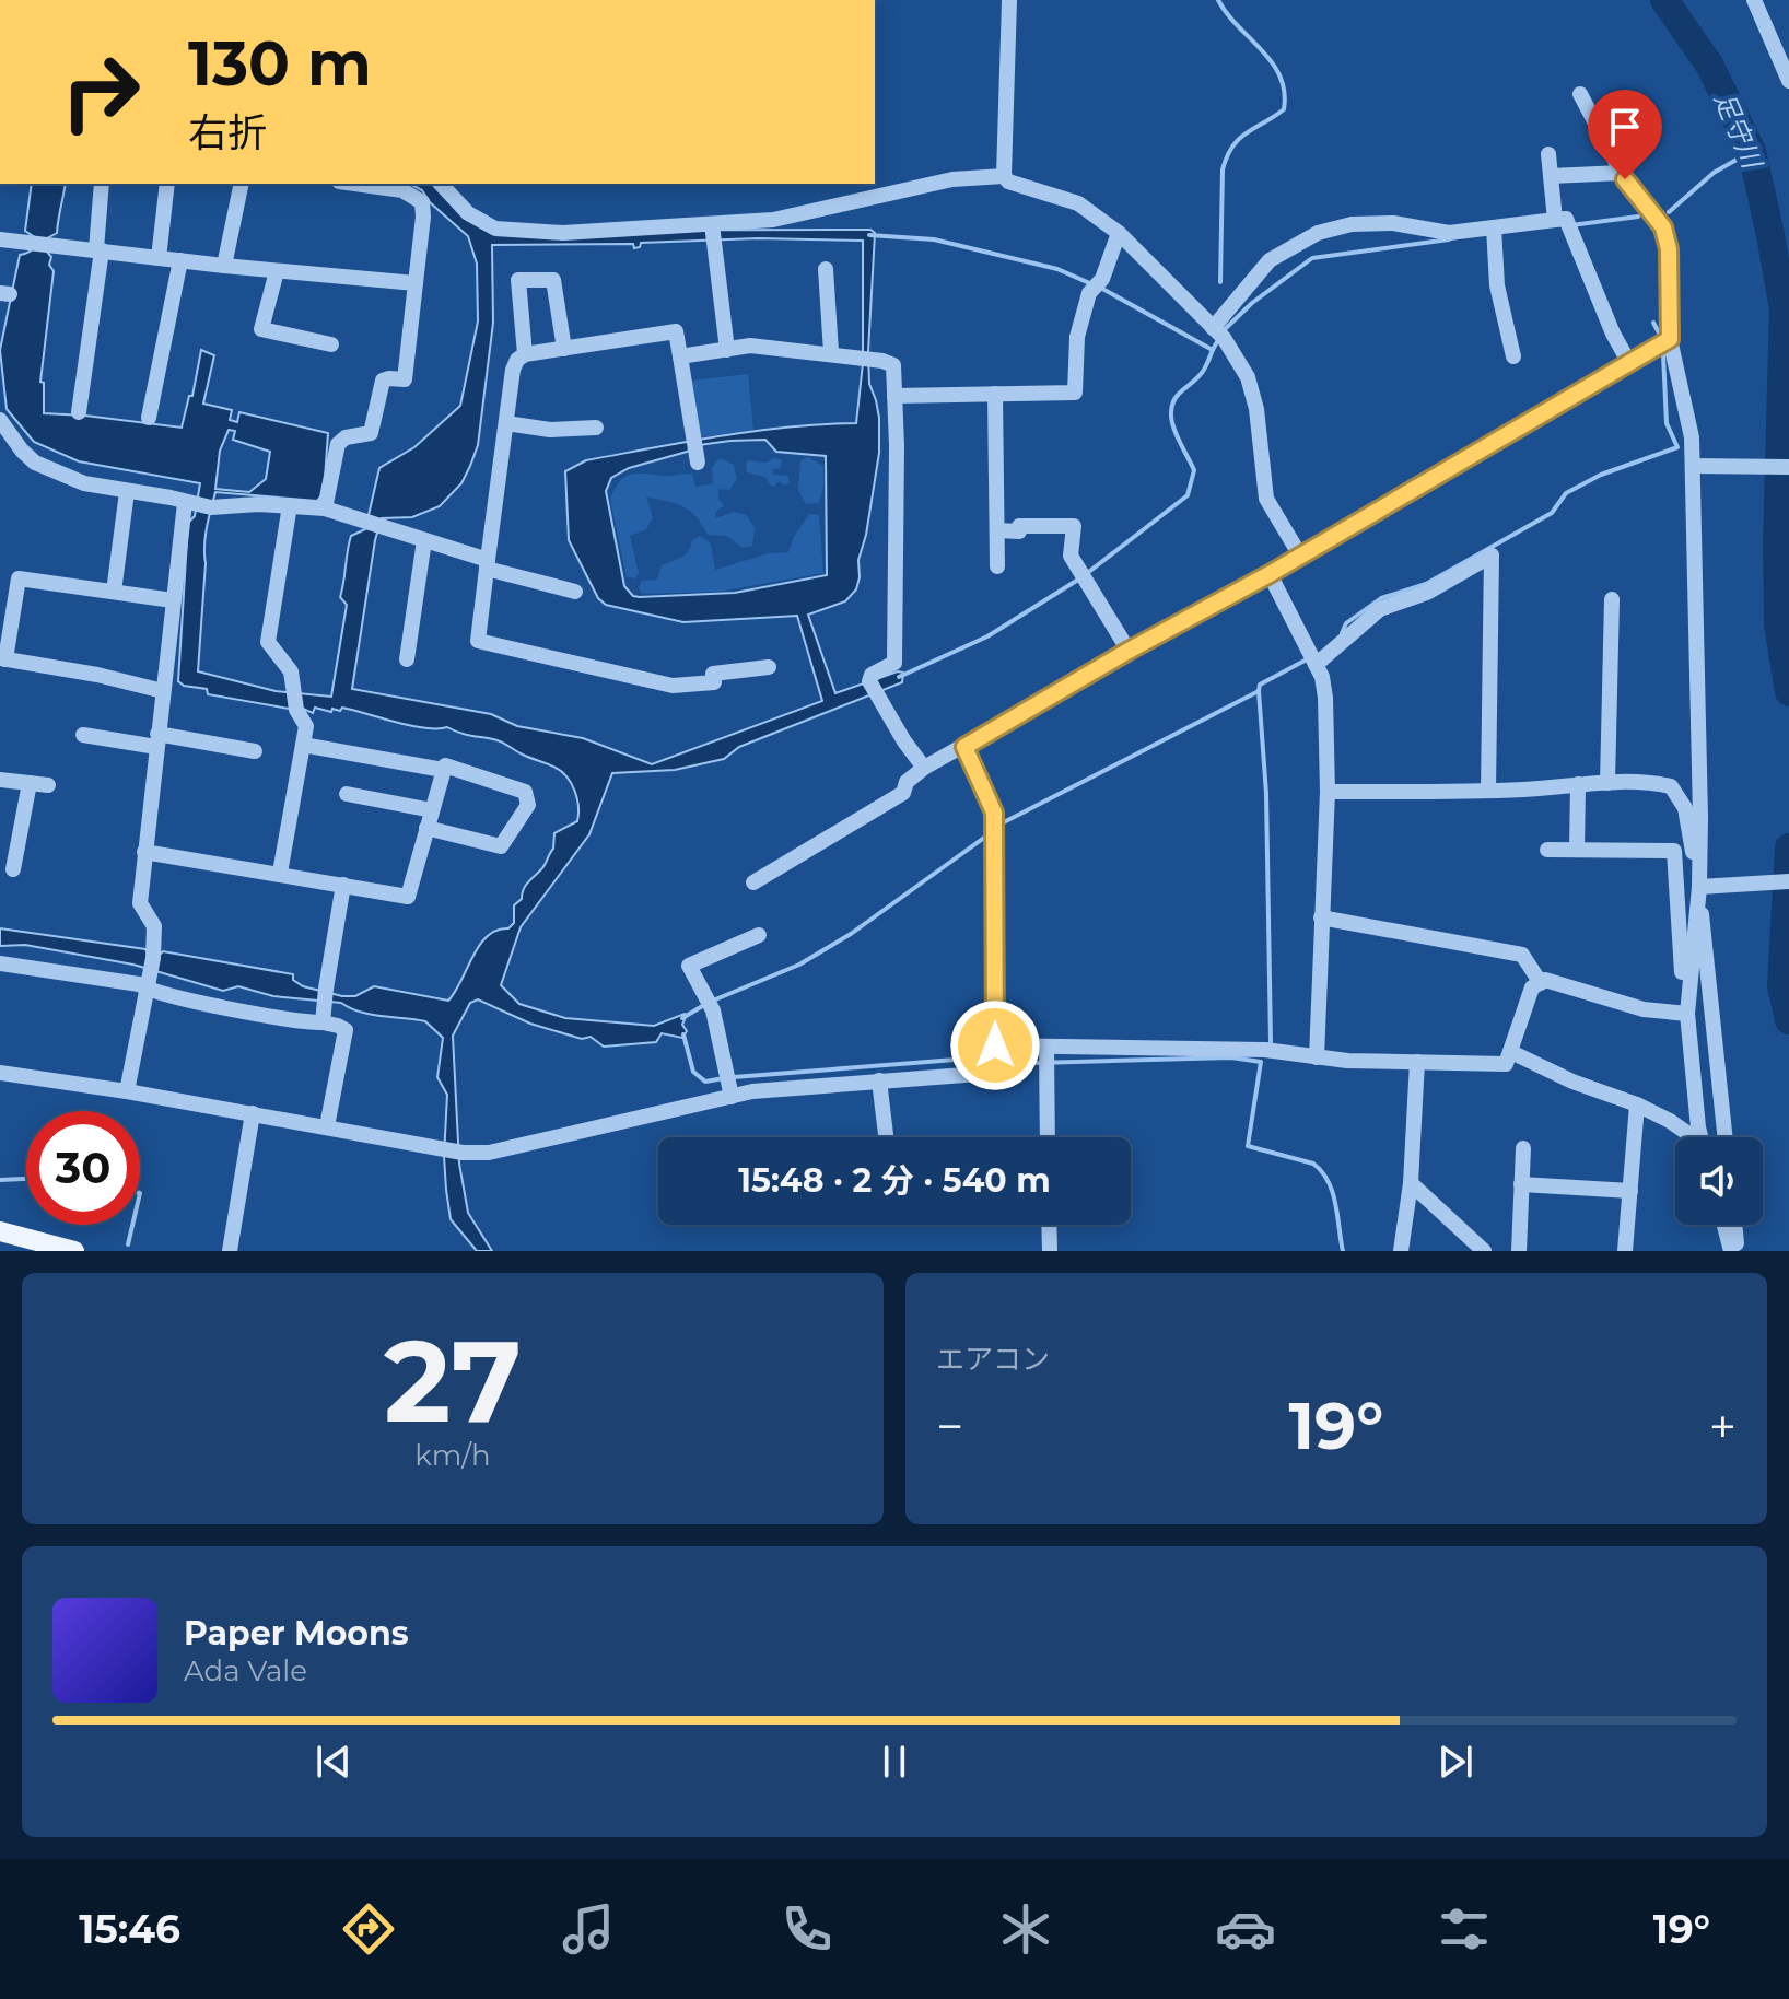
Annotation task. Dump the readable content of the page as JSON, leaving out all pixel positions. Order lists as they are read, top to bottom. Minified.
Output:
{"water":["足守川"],"page":{"turn":["130 m","右折"],"limit":"30","trip":"15:48 · 2 分 · 540 m","tile":[["27","km/h"],"エアコン"],"heat":["−","19°","+"],"song":["Paper Moons","Ada Vale"],"tabs":["15:46","19°"]}}
